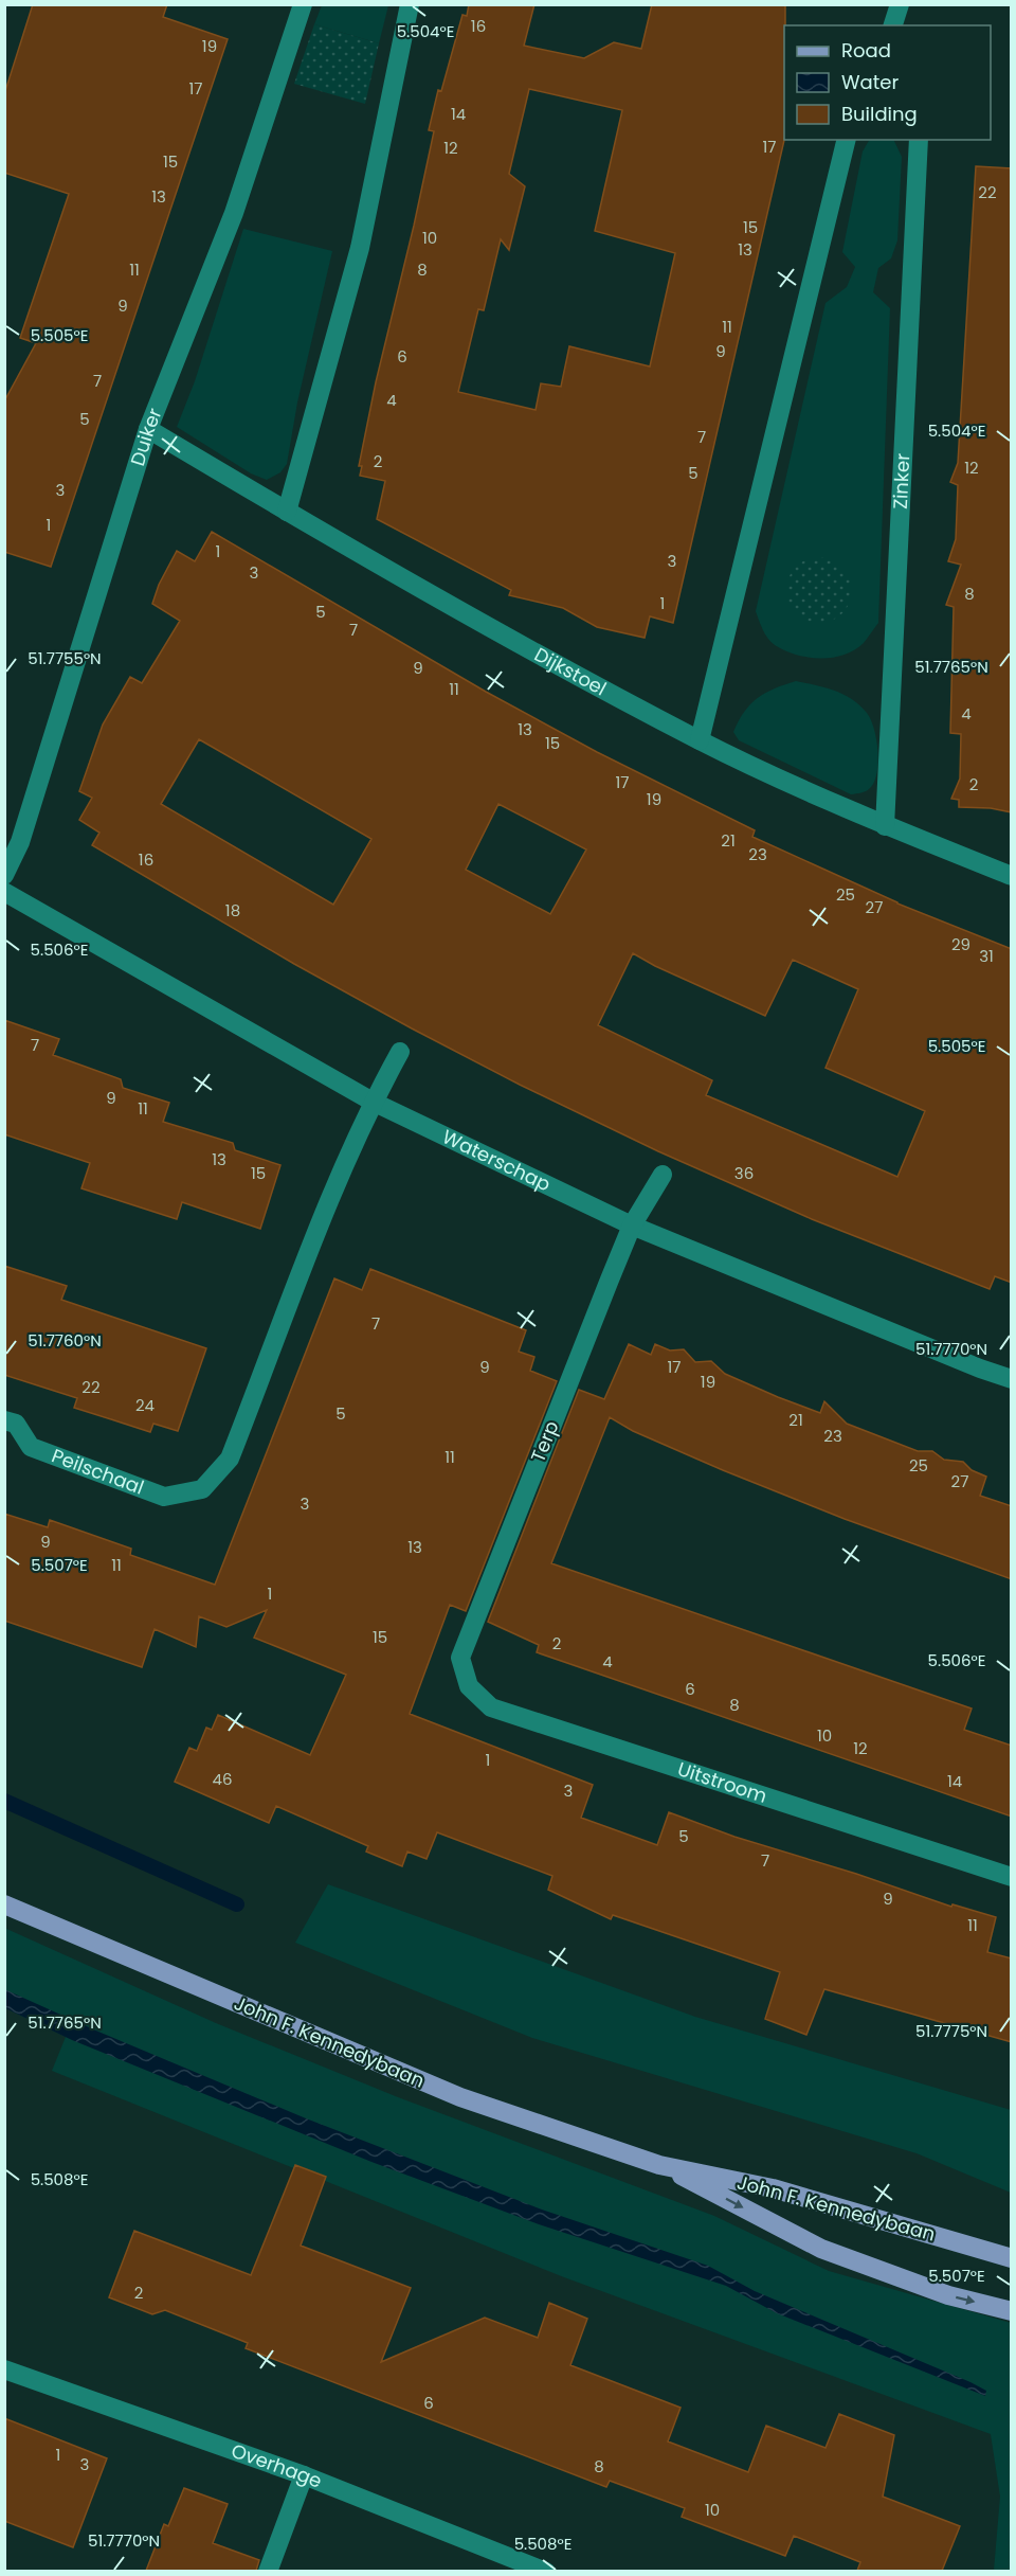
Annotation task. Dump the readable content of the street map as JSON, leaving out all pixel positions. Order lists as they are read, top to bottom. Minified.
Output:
{"streets":{"main road":["John F. Kennedybaan"],"street":["Duiker","Zinker","Dijkstoel","Waterschap","Terp","Peilschaal","Uitstroom","Overhage"]},"crossings":[["Duiker","Dijkstoel"],["Zinker","Dijkstoel"],["Waterschap","Terp"],["Waterschap","Peilschaal"],["Terp","Uitstroom"]],"house_numbers":["16","19","17","14","17","12","15","22","13","15","10","13","11","8","9","11","9","6","7","4","5","7","2","12","5","3","1","1","3","3","8","1","5","7","9","11","4","13","15","17","2","19","21","23","16","25","27","18","29","31","7","9","11","13","15","36","7","9","17","19","22","24","5","21","23","11","25","27","3","9","13","11","1","15","2","4","6","8","10","12","1","46","14","3","5","7","9","11","2","6","1","3","8","10"],"legend":["Road","Water","Building"],"coordinates":["5.504°E","5.505°E","51.7755°N","51.7765°N","5.506°E","51.7760°N","51.7770°N","5.507°E","51.7775°N","5.508°E"]}
